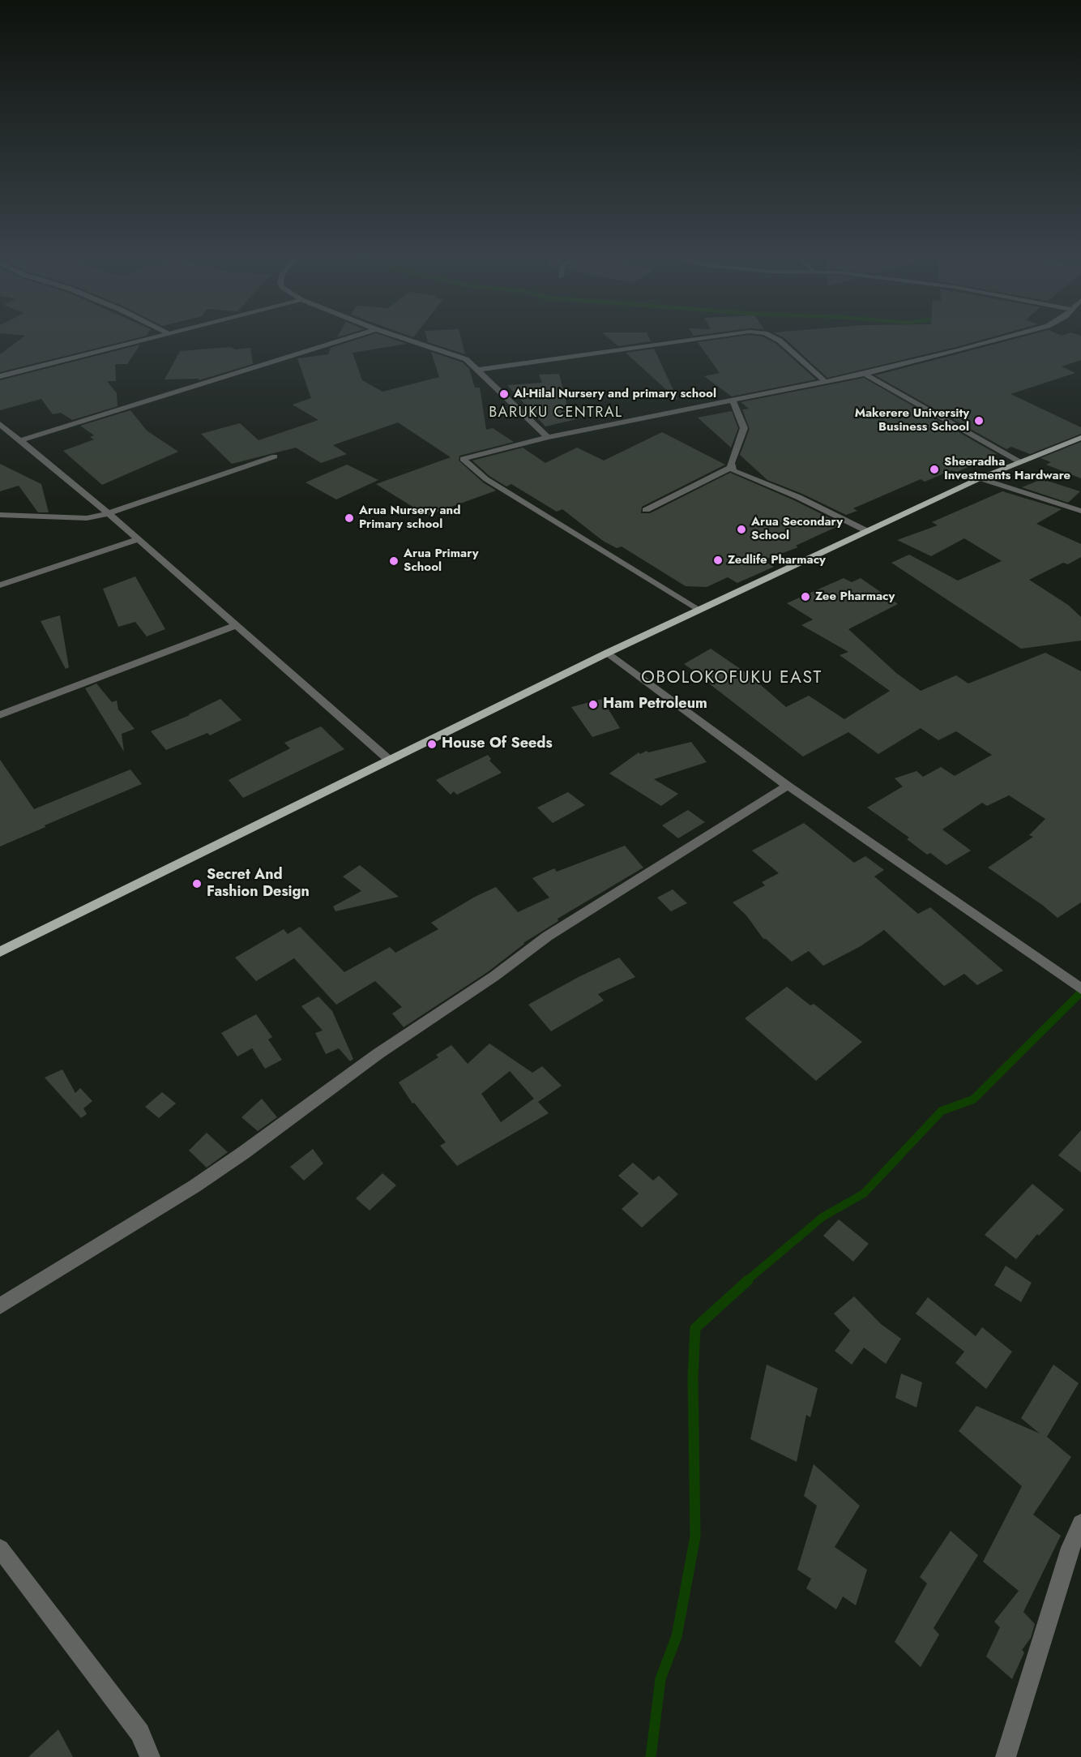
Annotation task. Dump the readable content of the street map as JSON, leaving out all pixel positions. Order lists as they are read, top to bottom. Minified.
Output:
{"districts":["BARUKU CENTRAL","OBOLOKOFUKU EAST"],"places":["Al-Hilal Nursery and primary school","Makerere University Business School","Sheeradha Investments Hardware","Arua Nursery and Primary school","Arua Secondary School","Zedlife Pharmacy","Arua Primary School","Zee Pharmacy","Ham Petroleum","House Of Seeds","Secret And Fashion Design"]}
